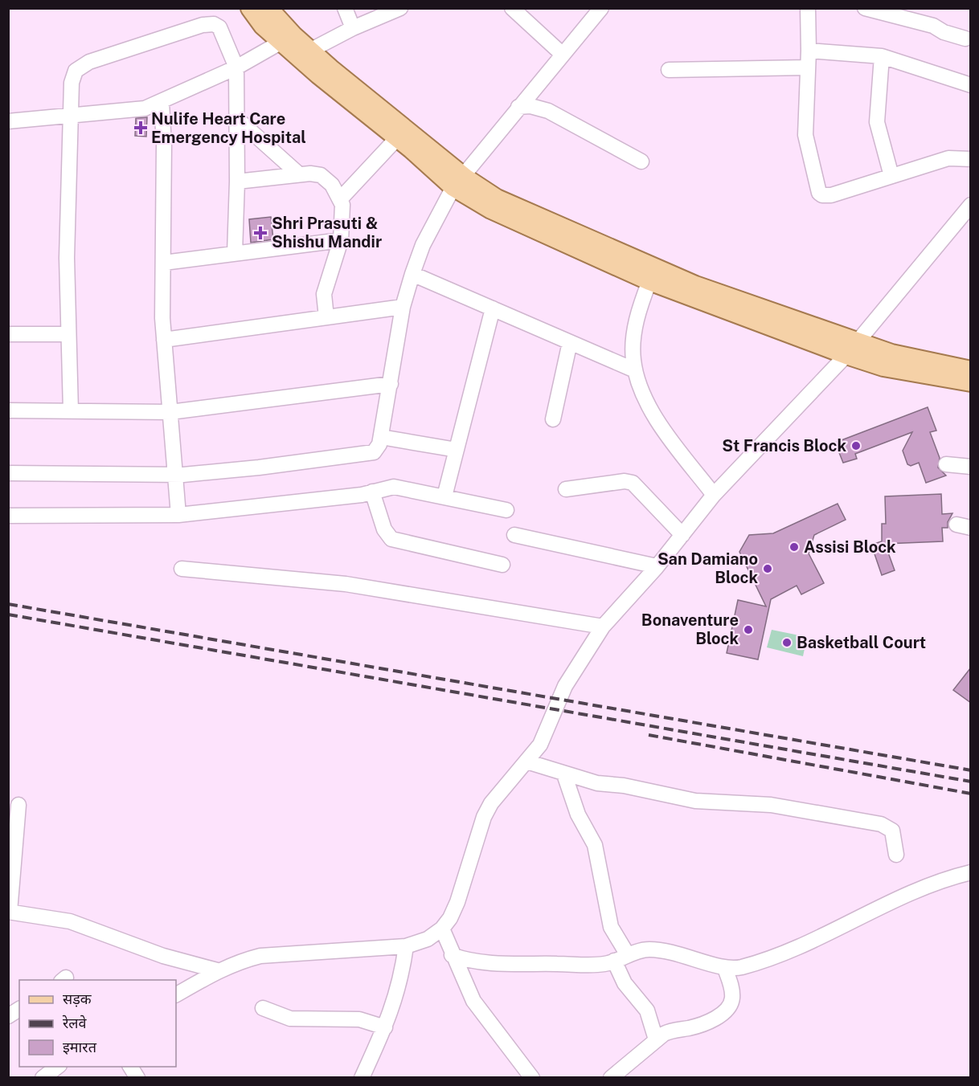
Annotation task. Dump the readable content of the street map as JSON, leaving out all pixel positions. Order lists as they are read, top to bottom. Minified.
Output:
{"places":{"health":["Nulife Heart Care Emergency Hospital","Shri Prasuti & Shishu Mandir"],"other":["St Francis Block","Assisi Block","San Damiano Block","Bonaventure Block","Basketball Court"]},"legend":["सड़क","रेलवे","इमारत"]}
